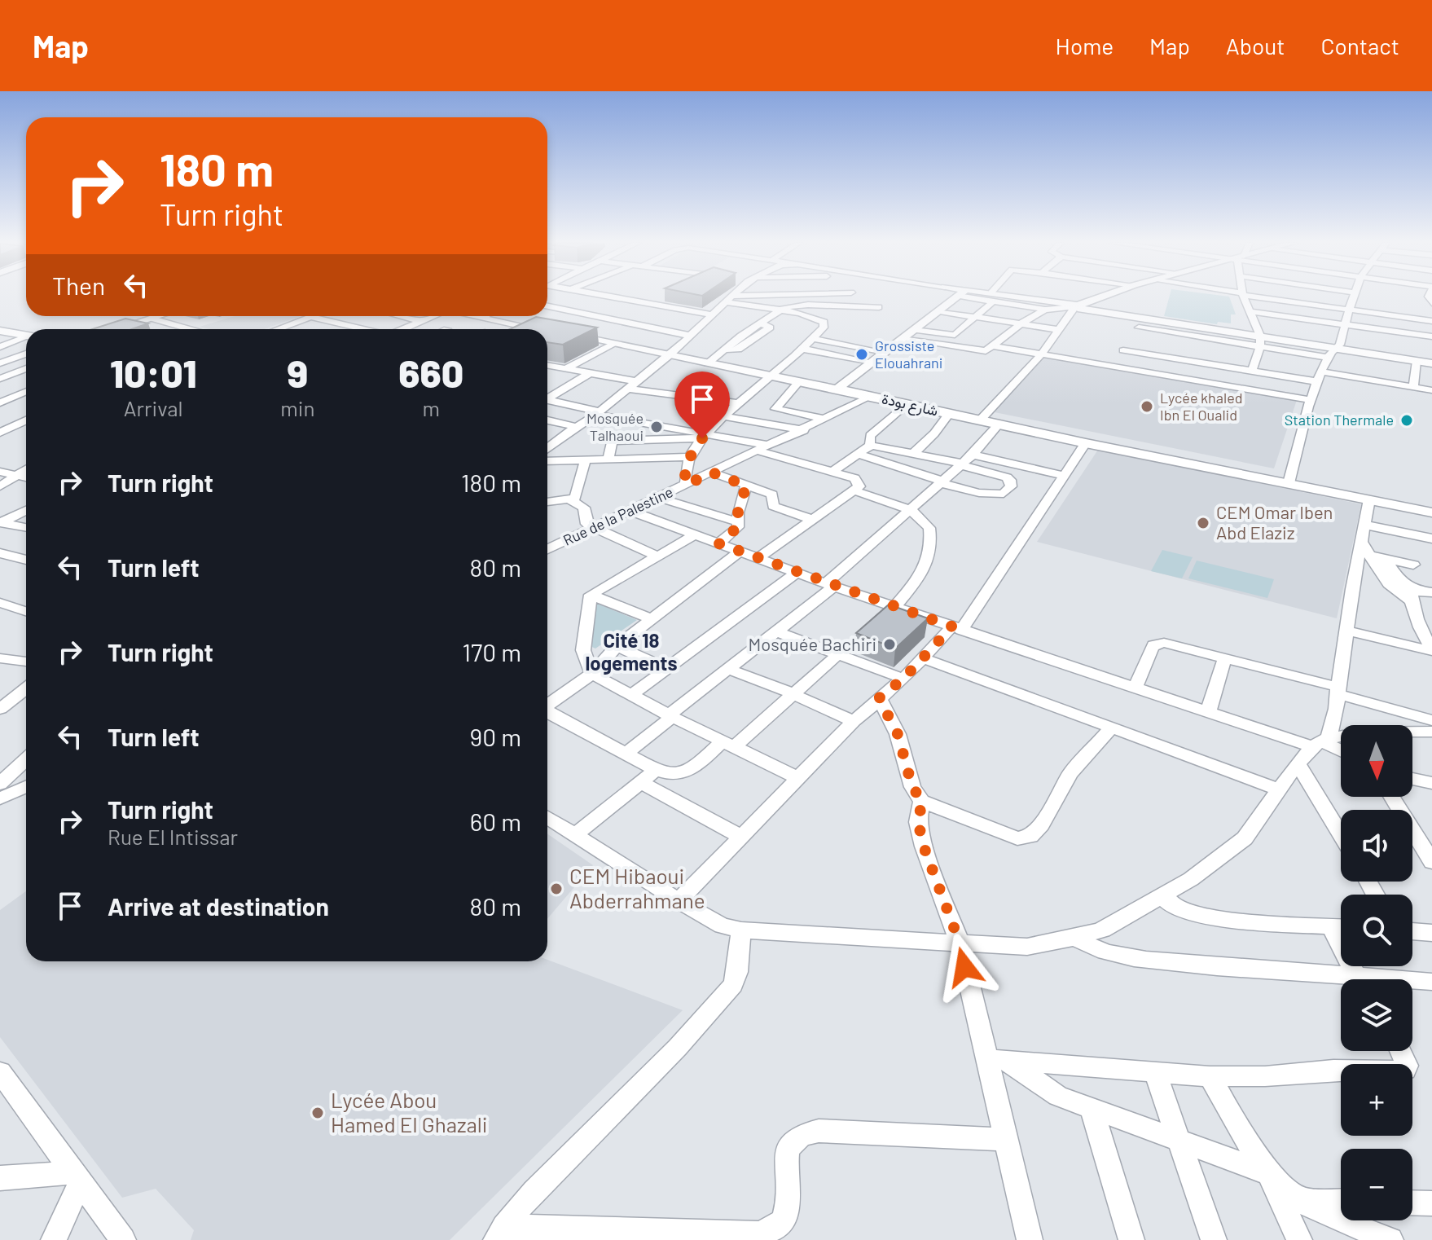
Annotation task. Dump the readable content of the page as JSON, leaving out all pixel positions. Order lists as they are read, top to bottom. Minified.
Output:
{"streets":{"street":["شارع بودة","Rue de la Palestine"]},"crossings":[["شارع بودة","Rue de la Palestine"]],"districts":["Cité 18 logements"],"places":["Grossiste Elouahrani","Lycée khaled Ibn El Oualid","Station Thermale","Mosquée Talhaoui","CEM Omar Iben Abd Elaziz","Mosquée Bachiri","CEM Hibaoui Abderrahmane","Lycée Abou Hamed El Ghazali"],"north":"bottom","page":{"header":"Map","nav":["Home","Map","About","Contact"],"turn":["180 m","Turn right"],"then":"Then","eta":["10:01","Arrival","9","min","660","m"],"list":[{"name":"Turn right","value":"180 m"},{"name":"Turn left","value":"80 m"},{"name":"Turn right","value":"170 m"},{"name":"Turn left","value":"90 m"},{"name":"Turn right","note":"Rue El Intissar","value":"60 m"},{"name":"Arrive at destination","value":"80 m"}],"map_buttons":["+","−"]}}
